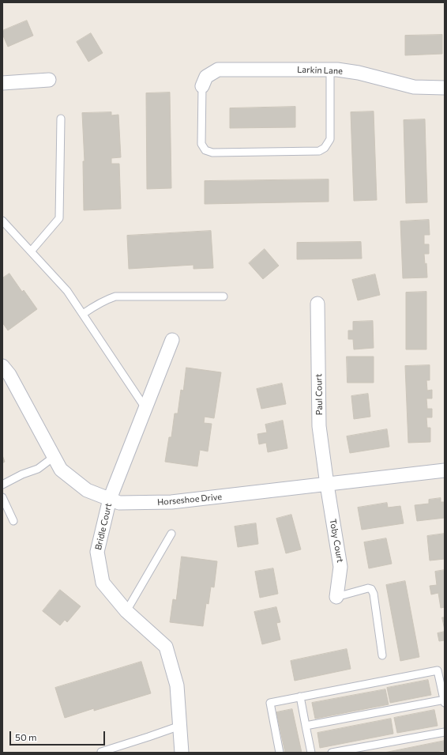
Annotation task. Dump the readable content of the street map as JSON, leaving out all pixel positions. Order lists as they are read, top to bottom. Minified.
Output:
{"streets":{"street":["Larkin Lane","Paul Court","Horseshoe Drive","Bridle Court","Toby Court"]},"crossings":[["Paul Court","Horseshoe Drive"],["Paul Court","Toby Court"],["Horseshoe Drive","Bridle Court"],["Horseshoe Drive","Toby Court"]],"scale_bar":"50 m"}
